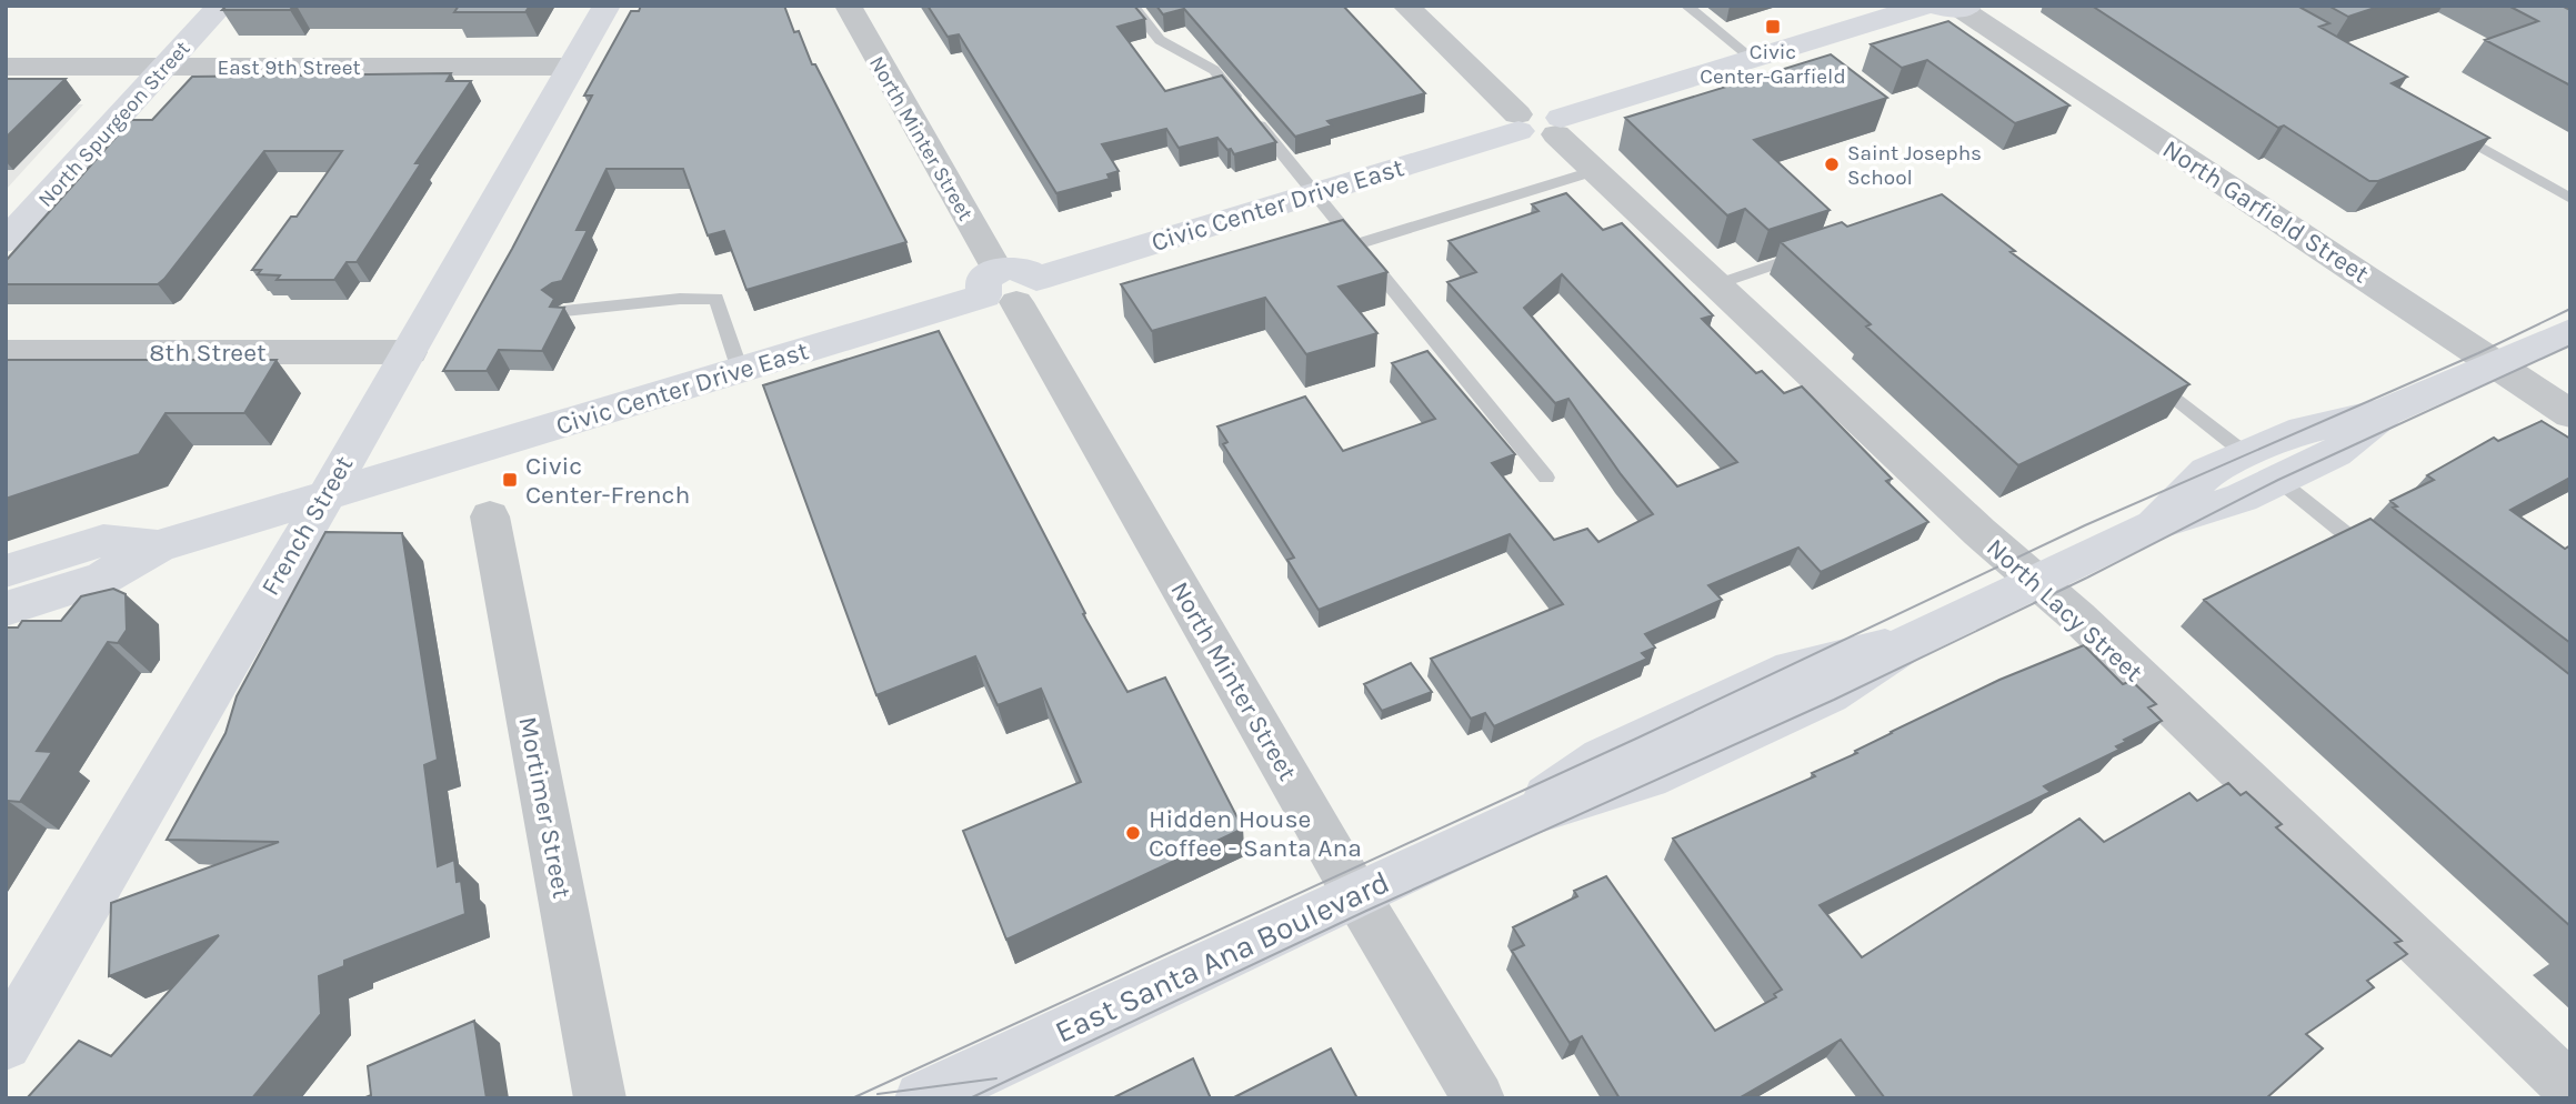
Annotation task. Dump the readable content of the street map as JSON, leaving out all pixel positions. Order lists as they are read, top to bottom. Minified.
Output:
{"streets":{"street":["East 9th Street","North Spurgeon Street","North Minter Street","Civic Center Drive East","North Garfield Street","8th Street","French Street","North Lacy Street","Mortimer Street","East Santa Ana Boulevard"]},"crossings":[["East 9th Street","North Spurgeon Street"],["East 9th Street","French Street"],["North Minter Street","Civic Center Drive East"],["North Minter Street","East Santa Ana Boulevard"],["Civic Center Drive East","French Street"],["North Garfield Street","East Santa Ana Boulevard"],["8th Street","French Street"],["North Lacy Street","East Santa Ana Boulevard"]],"places":{"transit":["Civic Center-Garfield","Civic Center-French"],"other":["Saint Josephs School","Hidden House Coffee - Santa Ana"]}}
